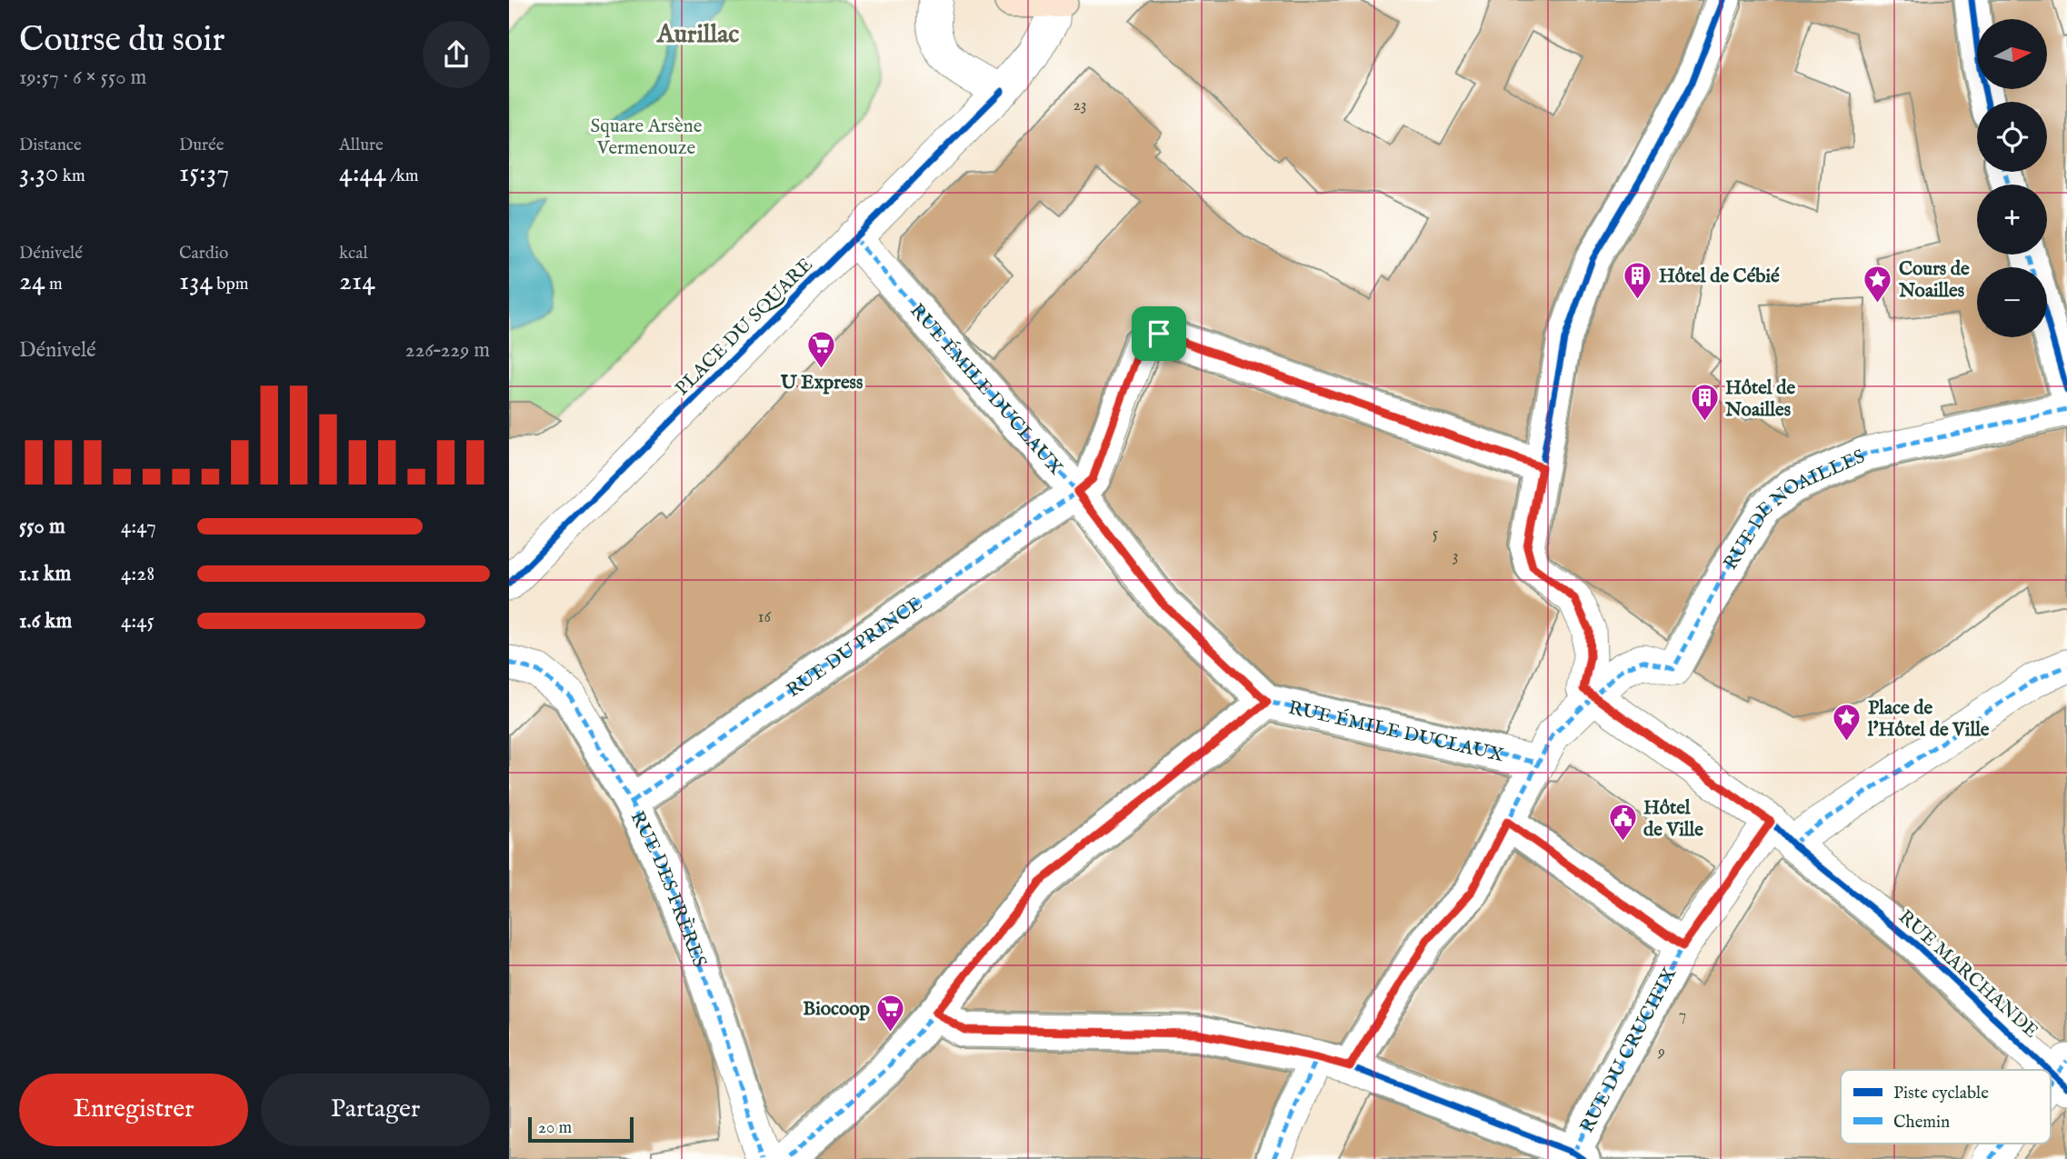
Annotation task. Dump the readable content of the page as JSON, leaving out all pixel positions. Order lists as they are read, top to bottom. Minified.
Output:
{"streets":{"street":["PLACE DU SQUARE","RUE ÉMILE DUCLAUX","RUE DE NOAILLES","RUE DU PRINCE","RUE DES FRÈRES","RUE MARCHANDE","RUE DU CRUCIFIX"]},"crossings":[["PLACE DU SQUARE","RUE ÉMILE DUCLAUX"],["RUE ÉMILE DUCLAUX","RUE DU PRINCE"],["RUE DU PRINCE","RUE DES FRÈRES"],["RUE MARCHANDE","RUE DU CRUCIFIX"]],"districts":["Aurillac"],"parks":["Square Arsène Vermenouze"],"places":{"building":["Hôtel de Cébié","Hôtel de Noailles"],"place":["Cours de Noailles","Place de l'Hôtel de Ville"],"supermarket":["U Express","Biocoop"],"public building":["Hôtel de Ville"]},"house_numbers":["23","5","3","16","7","9"],"legend":["Piste cyclable","Chemin"],"scale_bar":"20 m","north":"right","page":{"heading":["Course du soir","19:57 · 6 × 550 m"],"map_buttons":["+","−"],"stats":[["Distance","3.30 km"],["Durée","15:37"],["Allure","4:44 /km"],["Dénivelé","24 m"],["Cardio","134 bpm"],["kcal","214"]],"chart":["Dénivelé","226–229 m"],"list":[{"name":"550 m","note":"4:47"},{"name":"1.1 km","note":"4:28"},{"name":"1.6 km","note":"4:45"}],"buttons":["Enregistrer","Partager"],"scale":"20 m"}}
